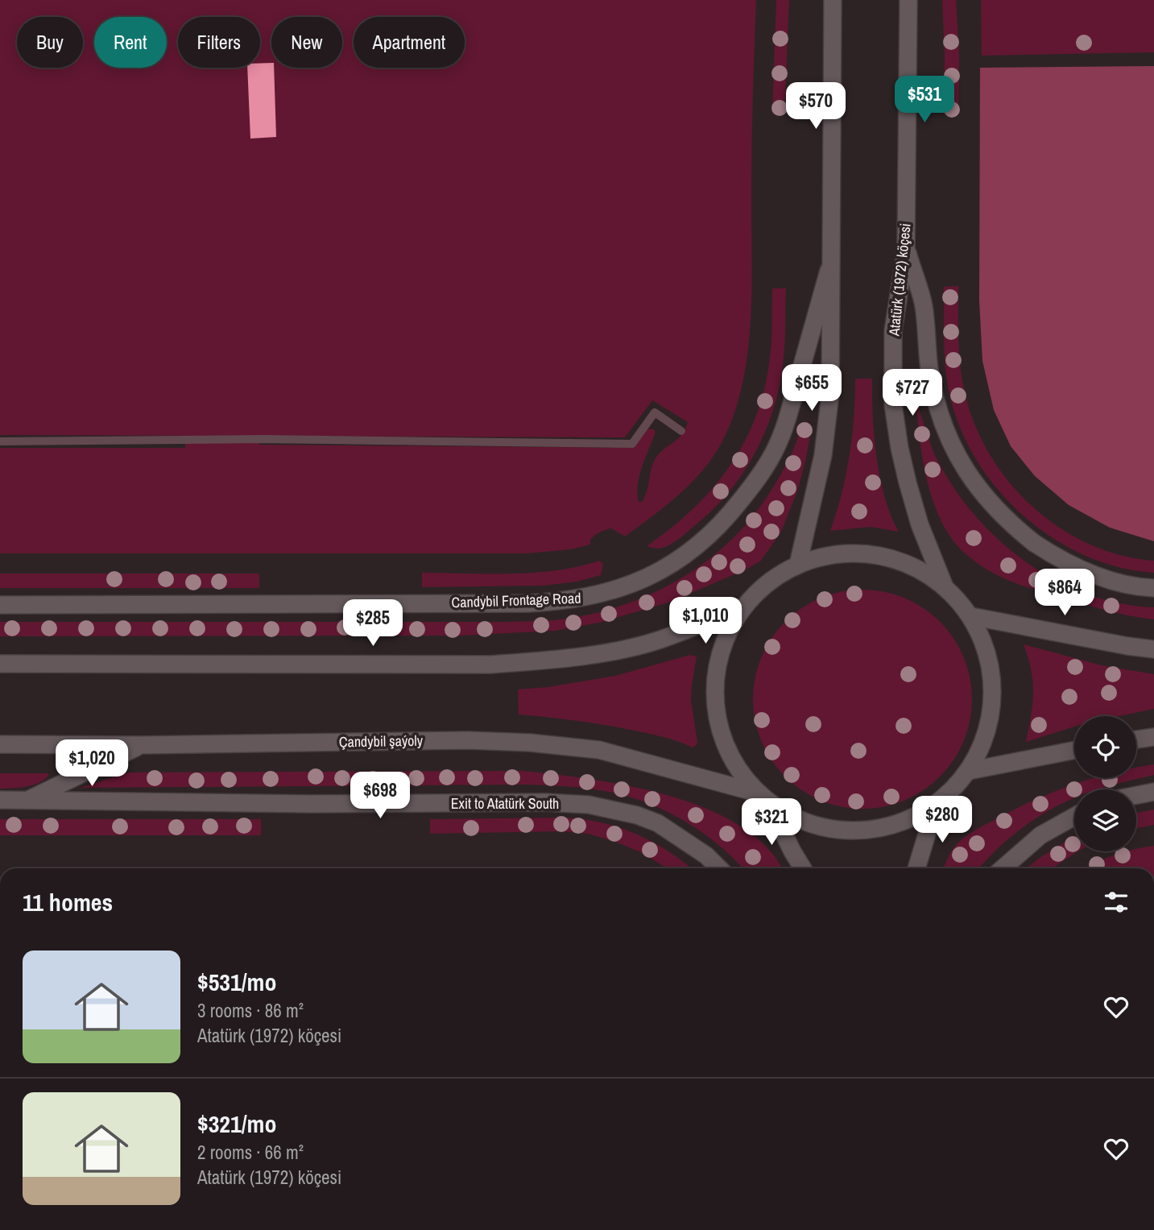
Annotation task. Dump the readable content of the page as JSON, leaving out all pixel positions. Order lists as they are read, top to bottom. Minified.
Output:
{"streets":{"main road":["Atatürk (1972) köçesi","Candybil Frontage Road","Çandybil şaýoly","Exit to Atatürk South"]},"page":{"chip":["Buy","Rent","Filters","New","Apartment"],"price":["$531","$570","$655","$727","$864","$1,010","$285","$1,020","$698","$280","$321"],"heading":"11 homes","list":[{"name":"$531/mo","note":"3 rooms · 86 m² · Atatürk (1972) köçesi"},{"name":"$321/mo","note":"2 rooms · 66 m² · Atatürk (1972) köçesi"}]}}
